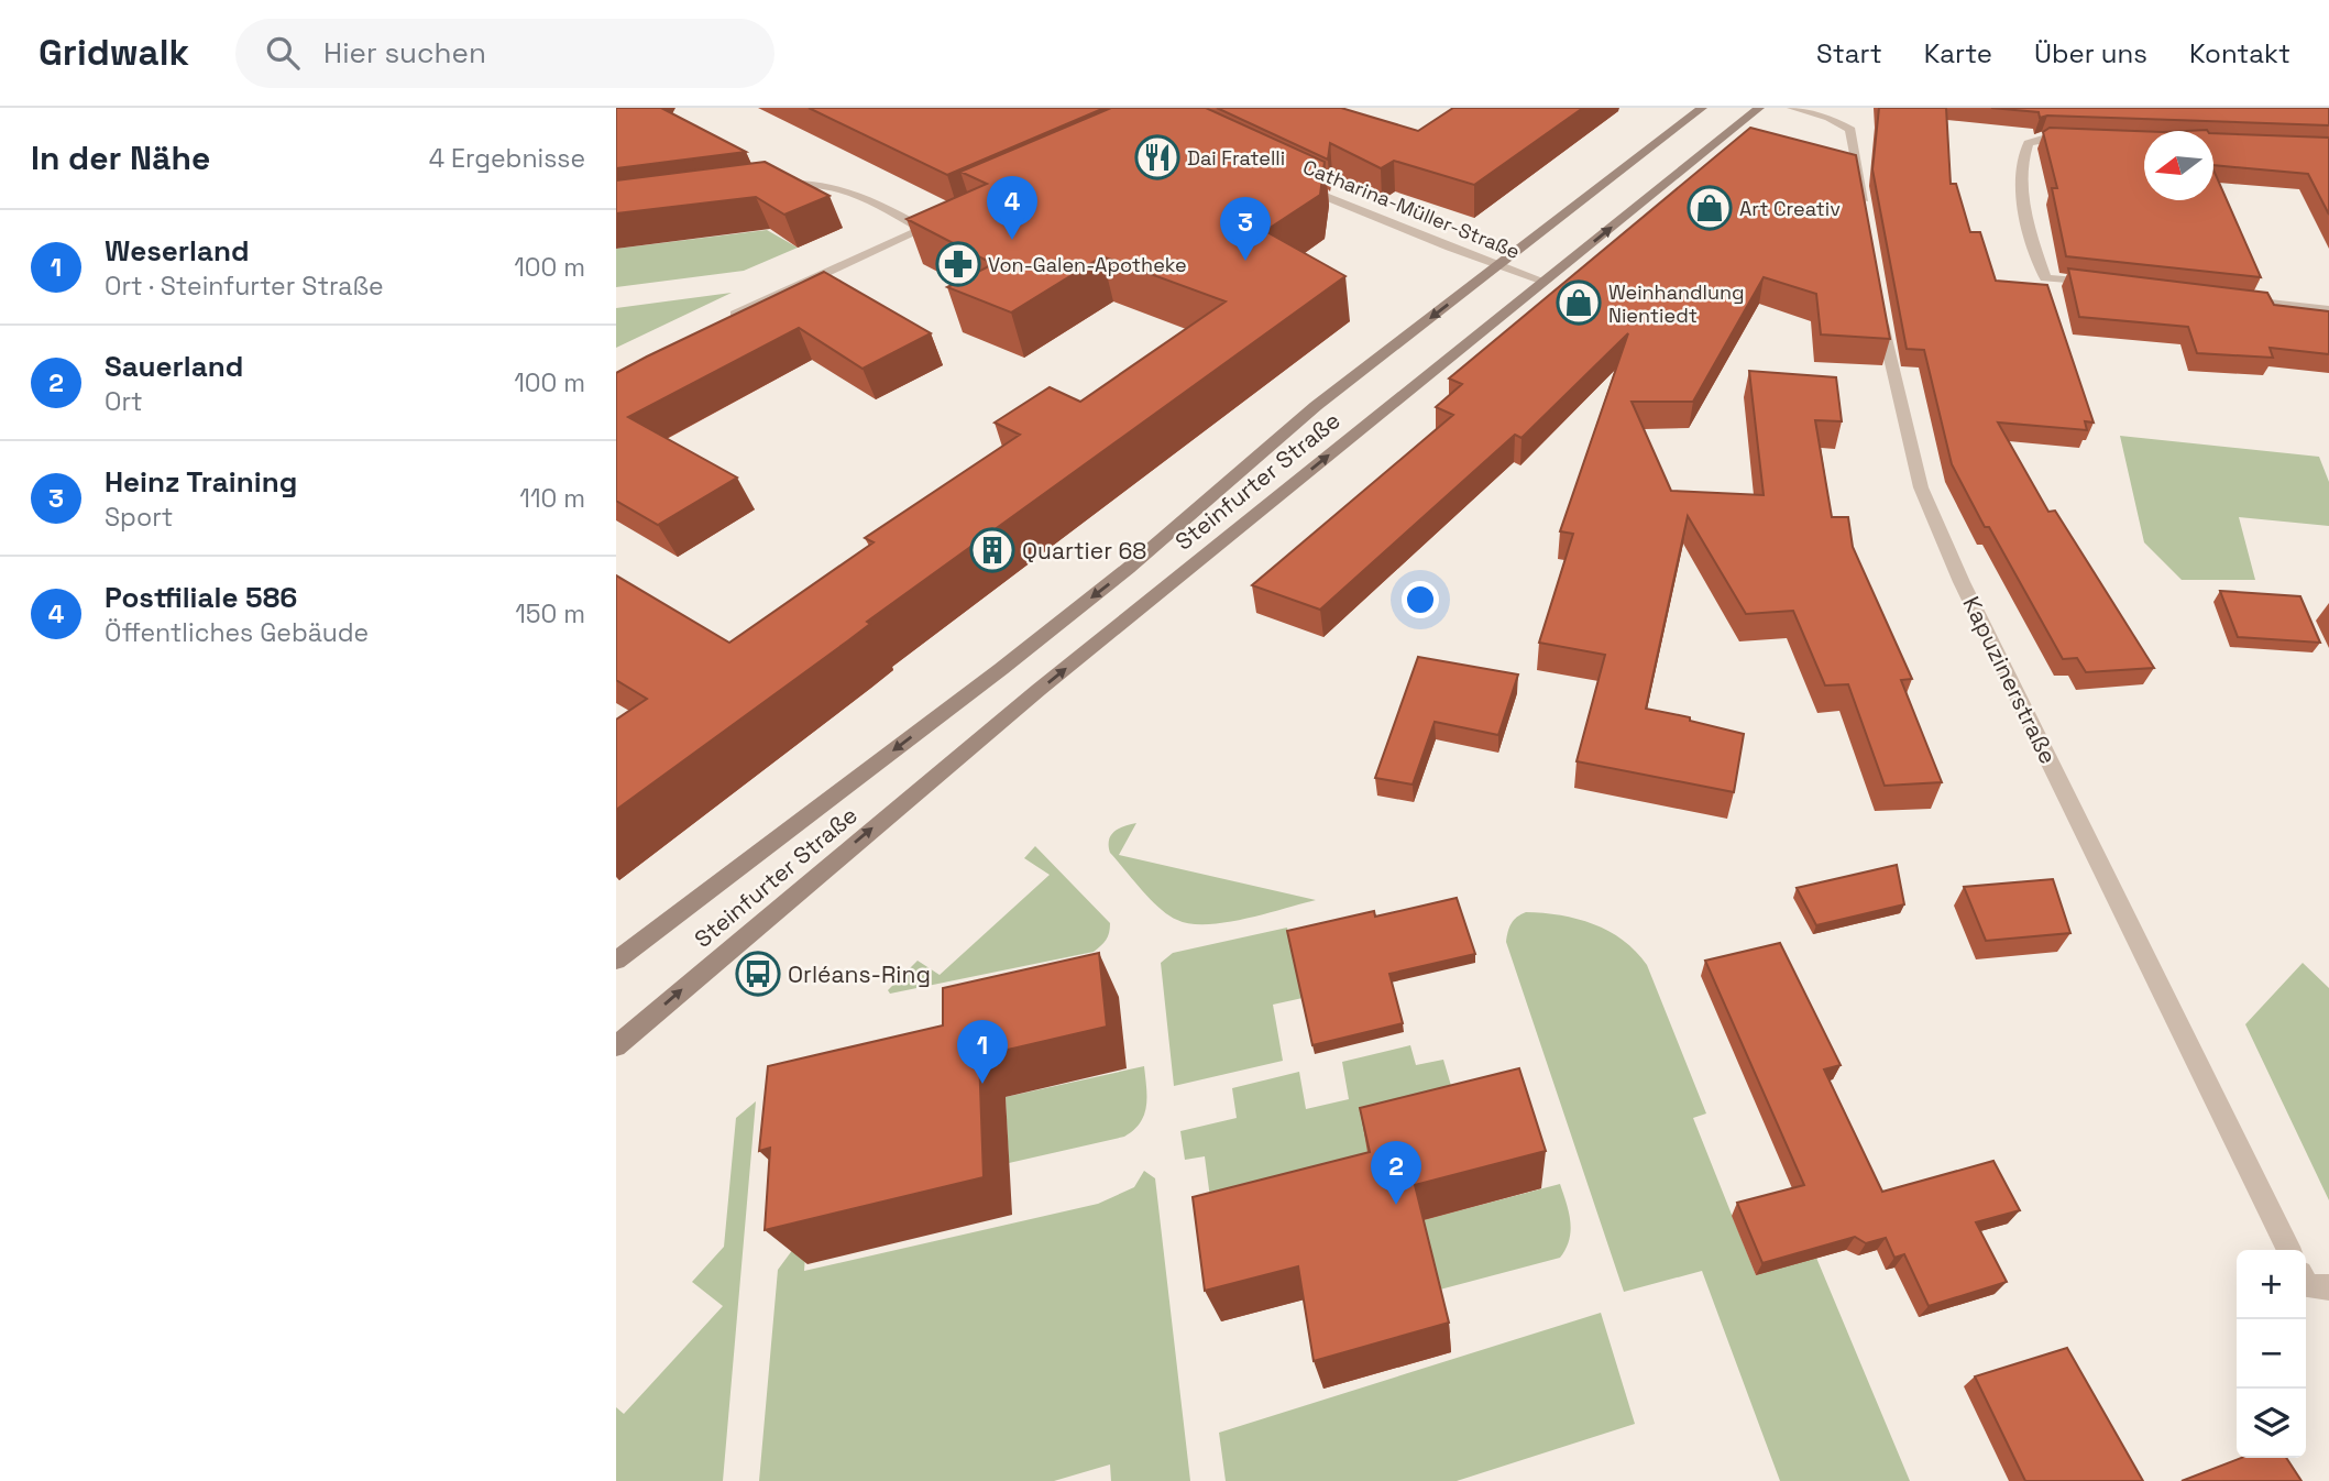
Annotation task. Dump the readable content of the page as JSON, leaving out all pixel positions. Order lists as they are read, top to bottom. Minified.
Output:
{"streets":{"main road":["Steinfurter Straße"],"street":["Catharina-Müller-Straße","Kapuzinerstraße"]},"crossings":[["Catharina-Müller-Straße","Steinfurter Straße"]],"places":{"restaurant":["Dai Fratelli"],"shop":["Art Creativ","Weinhandlung Nientiedt"],"pharmacy":["Von-Galen-Apotheke"],"building":["Quartier 68"],"bus stop":["Orléans-Ring"]},"north":"left","page":{"header":"Gridwalk","search":"Hier suchen","nav":["Start","Karte","Über uns","Kontakt"],"heading":["In der Nähe","4 Ergebnisse"],"pins":["4","3","1","2"],"list":[{"mark":"1","name":"Weserland","note":"Ort · Steinfurter Straße","value":"100 m"},{"mark":"2","name":"Sauerland","note":"Ort","value":"100 m"},{"mark":"3","name":"Heinz Training","note":"Sport","value":"110 m"},{"mark":"4","name":"Postfiliale 586","note":"Öffentliches Gebäude","value":"150 m"}],"map_buttons":["+","−"]}}
